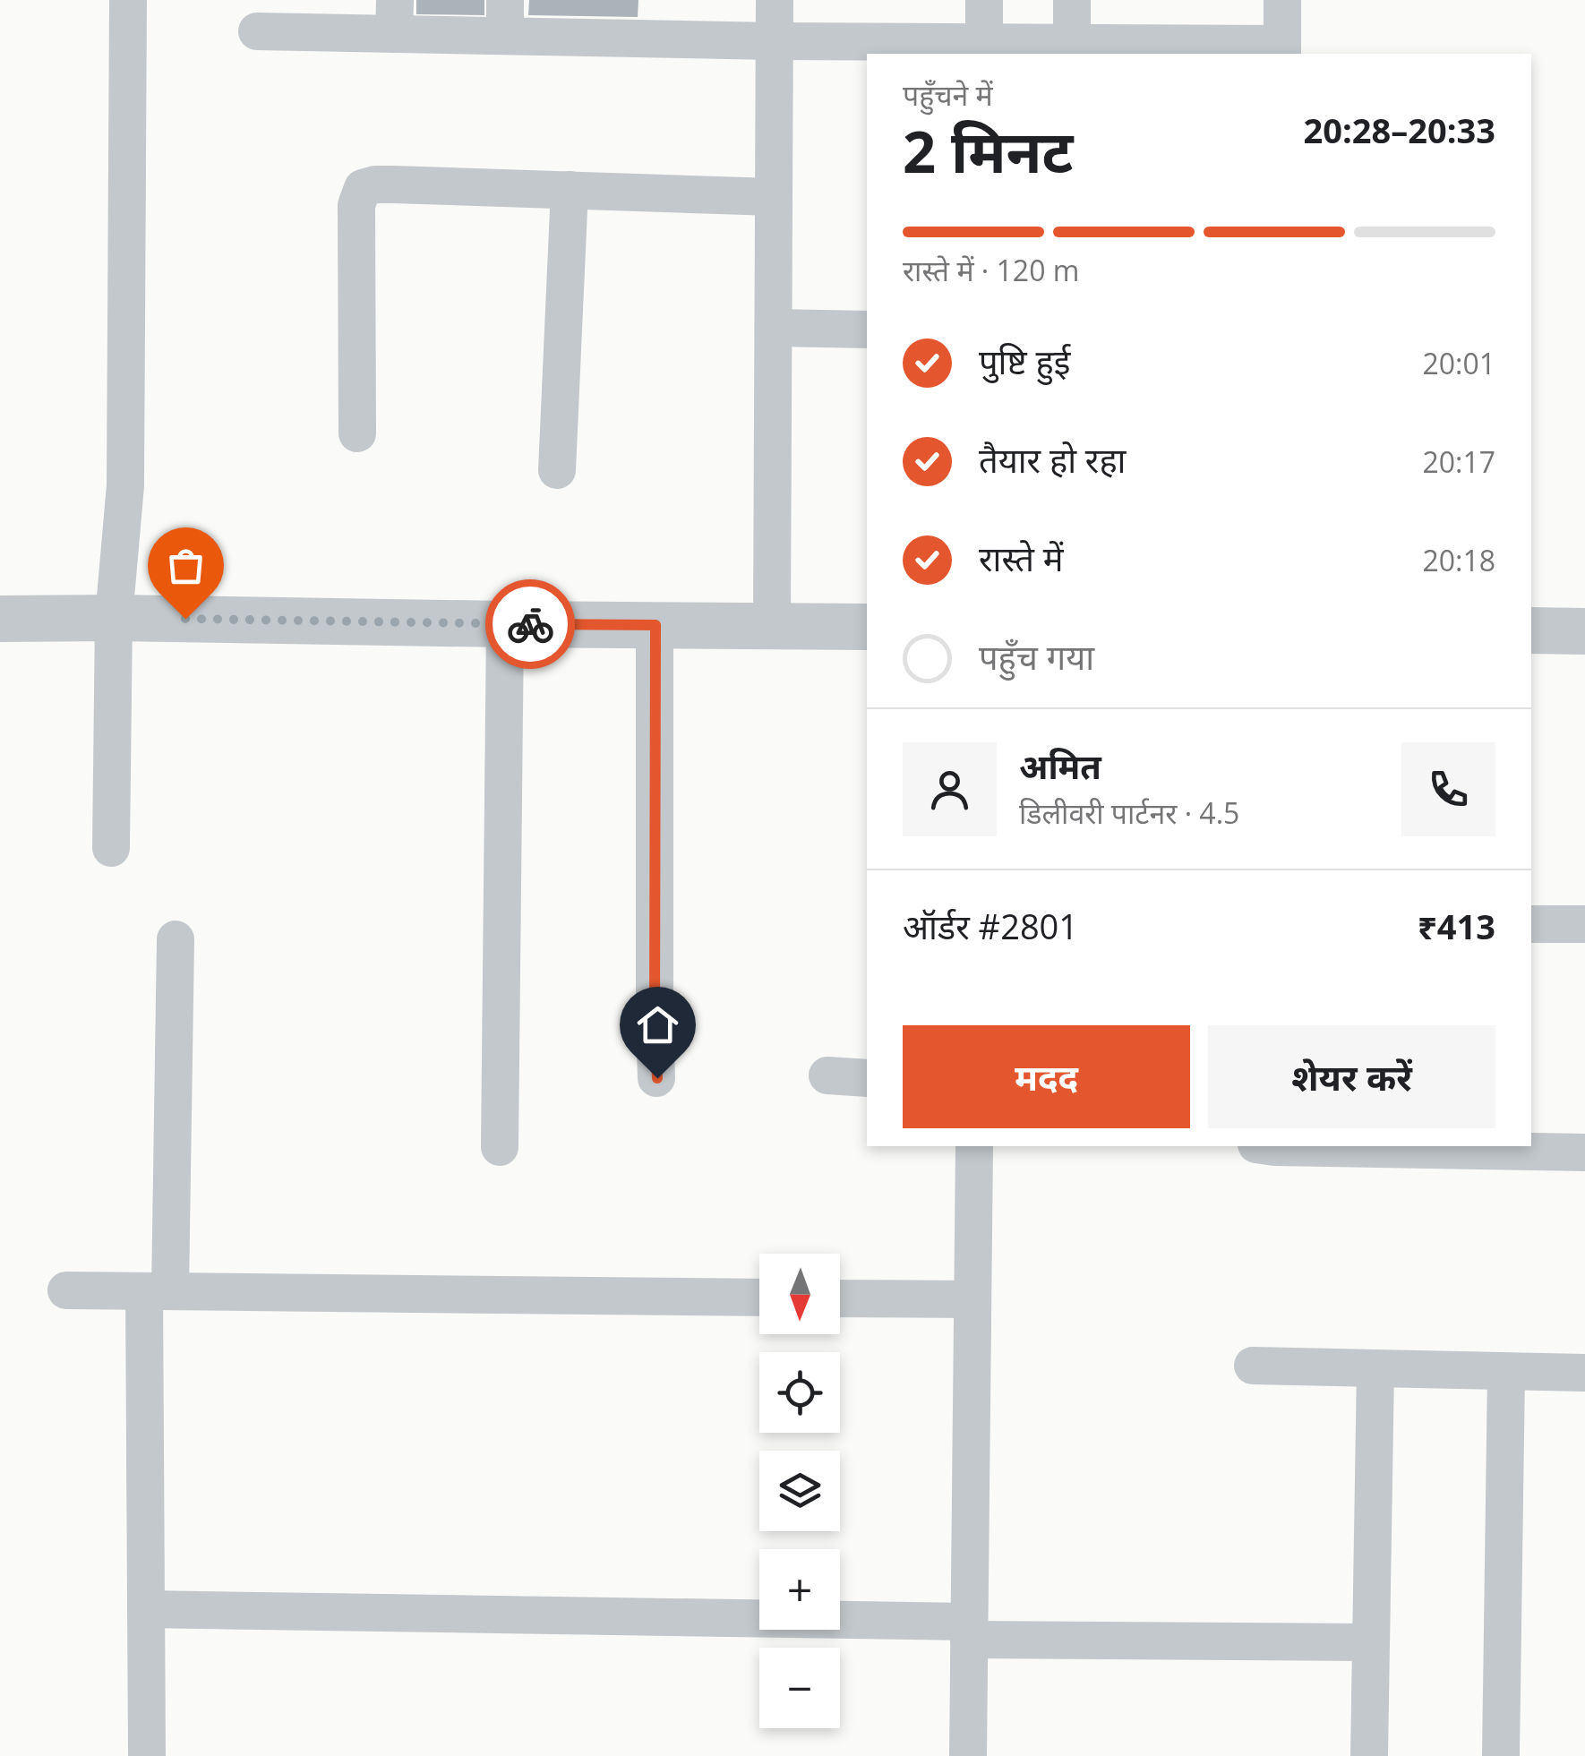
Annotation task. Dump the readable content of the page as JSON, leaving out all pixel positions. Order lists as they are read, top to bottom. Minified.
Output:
{"north":"bottom","page":{"heading":["2 मिनट","पहुँचने में","20:28–20:33"],"panel":["अमित","डिलीवरी पार्टनर · 4.5","ऑर्डर #2801","₹413"],"bar":"रास्ते में · 120 m","list":[["पुष्टि हुई","20:01"],["तैयार हो रहा","20:17"],["रास्ते में","20:18"],"पहुँच गया"],"buttons":["मदद","शेयर करें"],"map_buttons":["+","−"]}}
